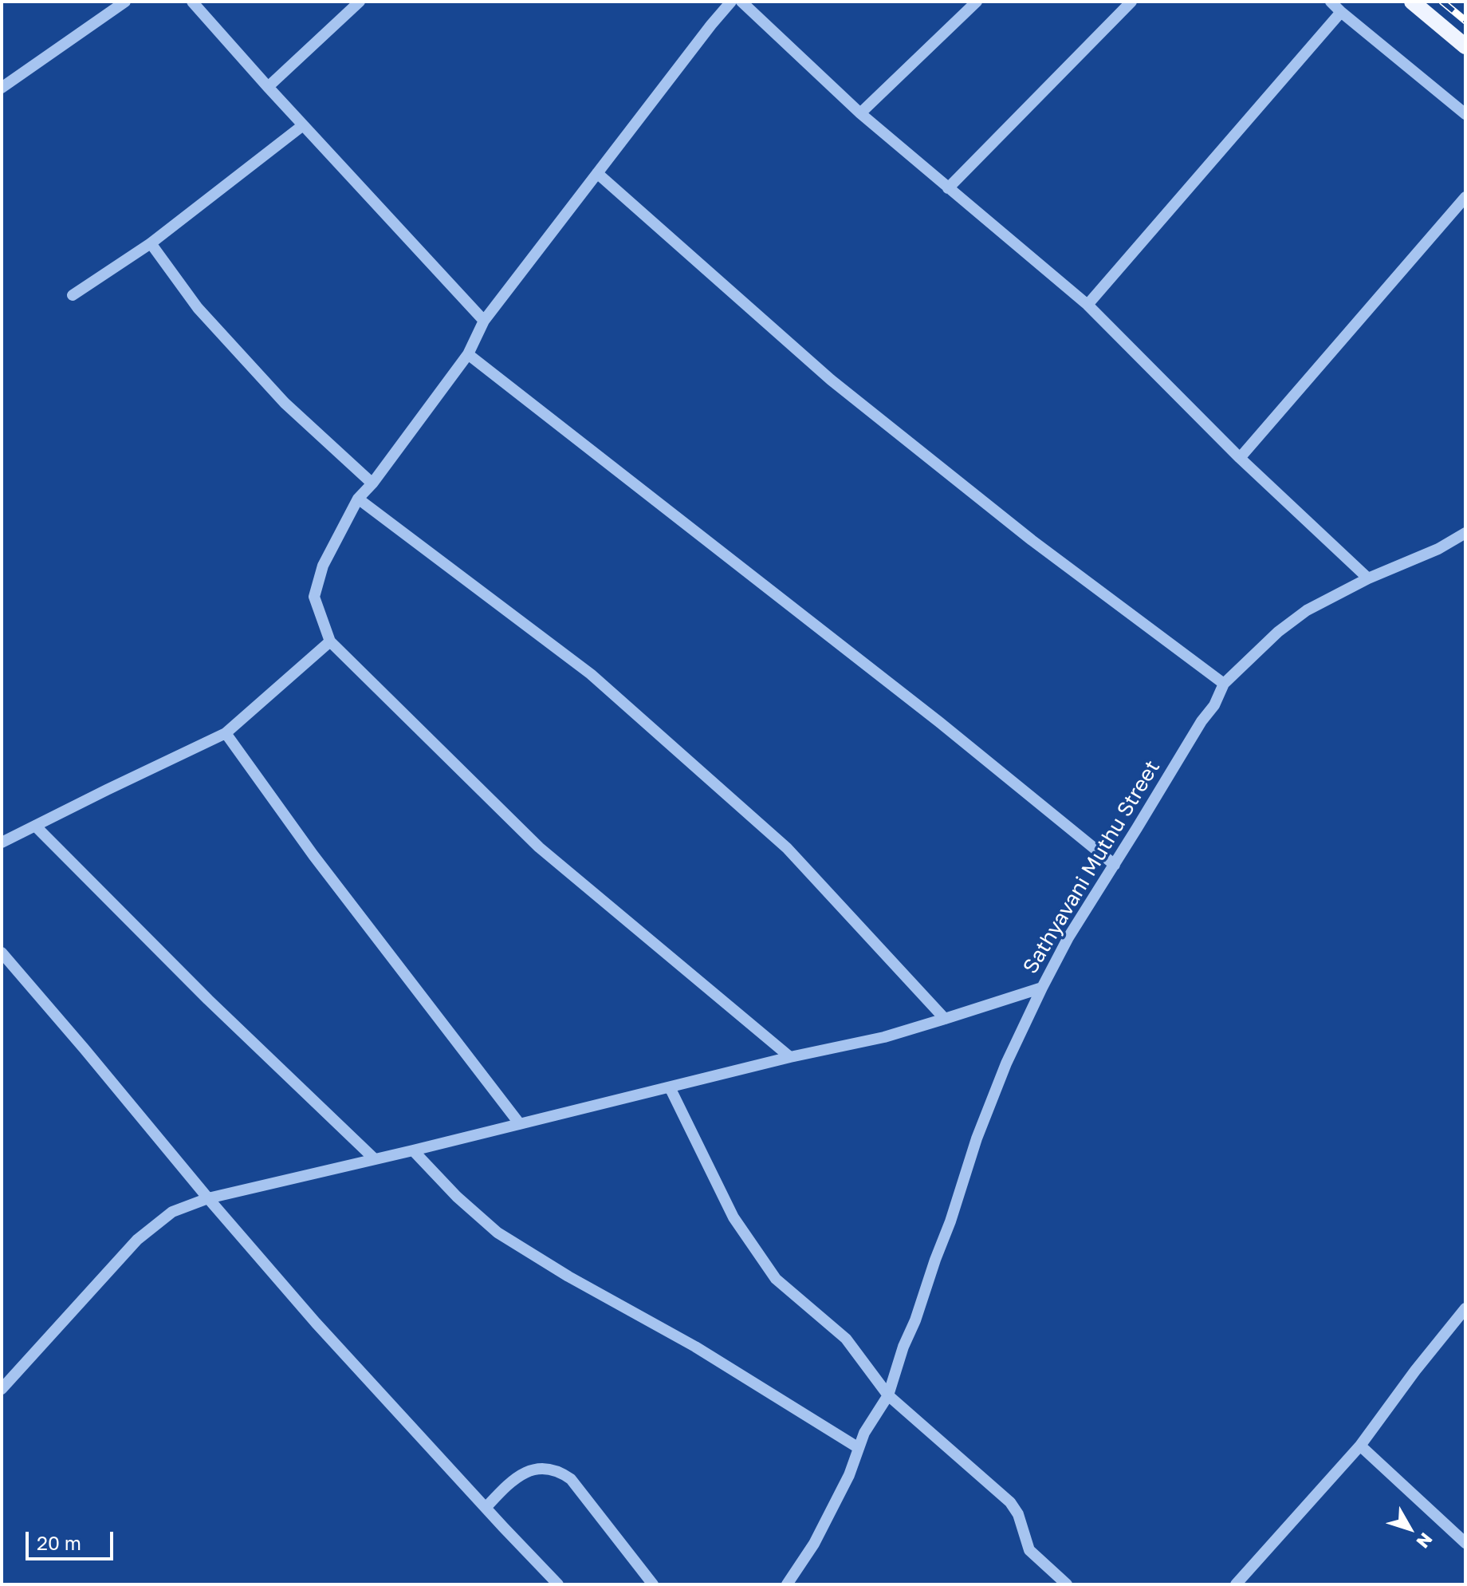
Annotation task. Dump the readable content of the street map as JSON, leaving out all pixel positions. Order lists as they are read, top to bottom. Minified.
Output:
{"streets":{"street":["Sathyavani Muthu Street"]},"scale_bar":"20 m","north":"bottom right"}
